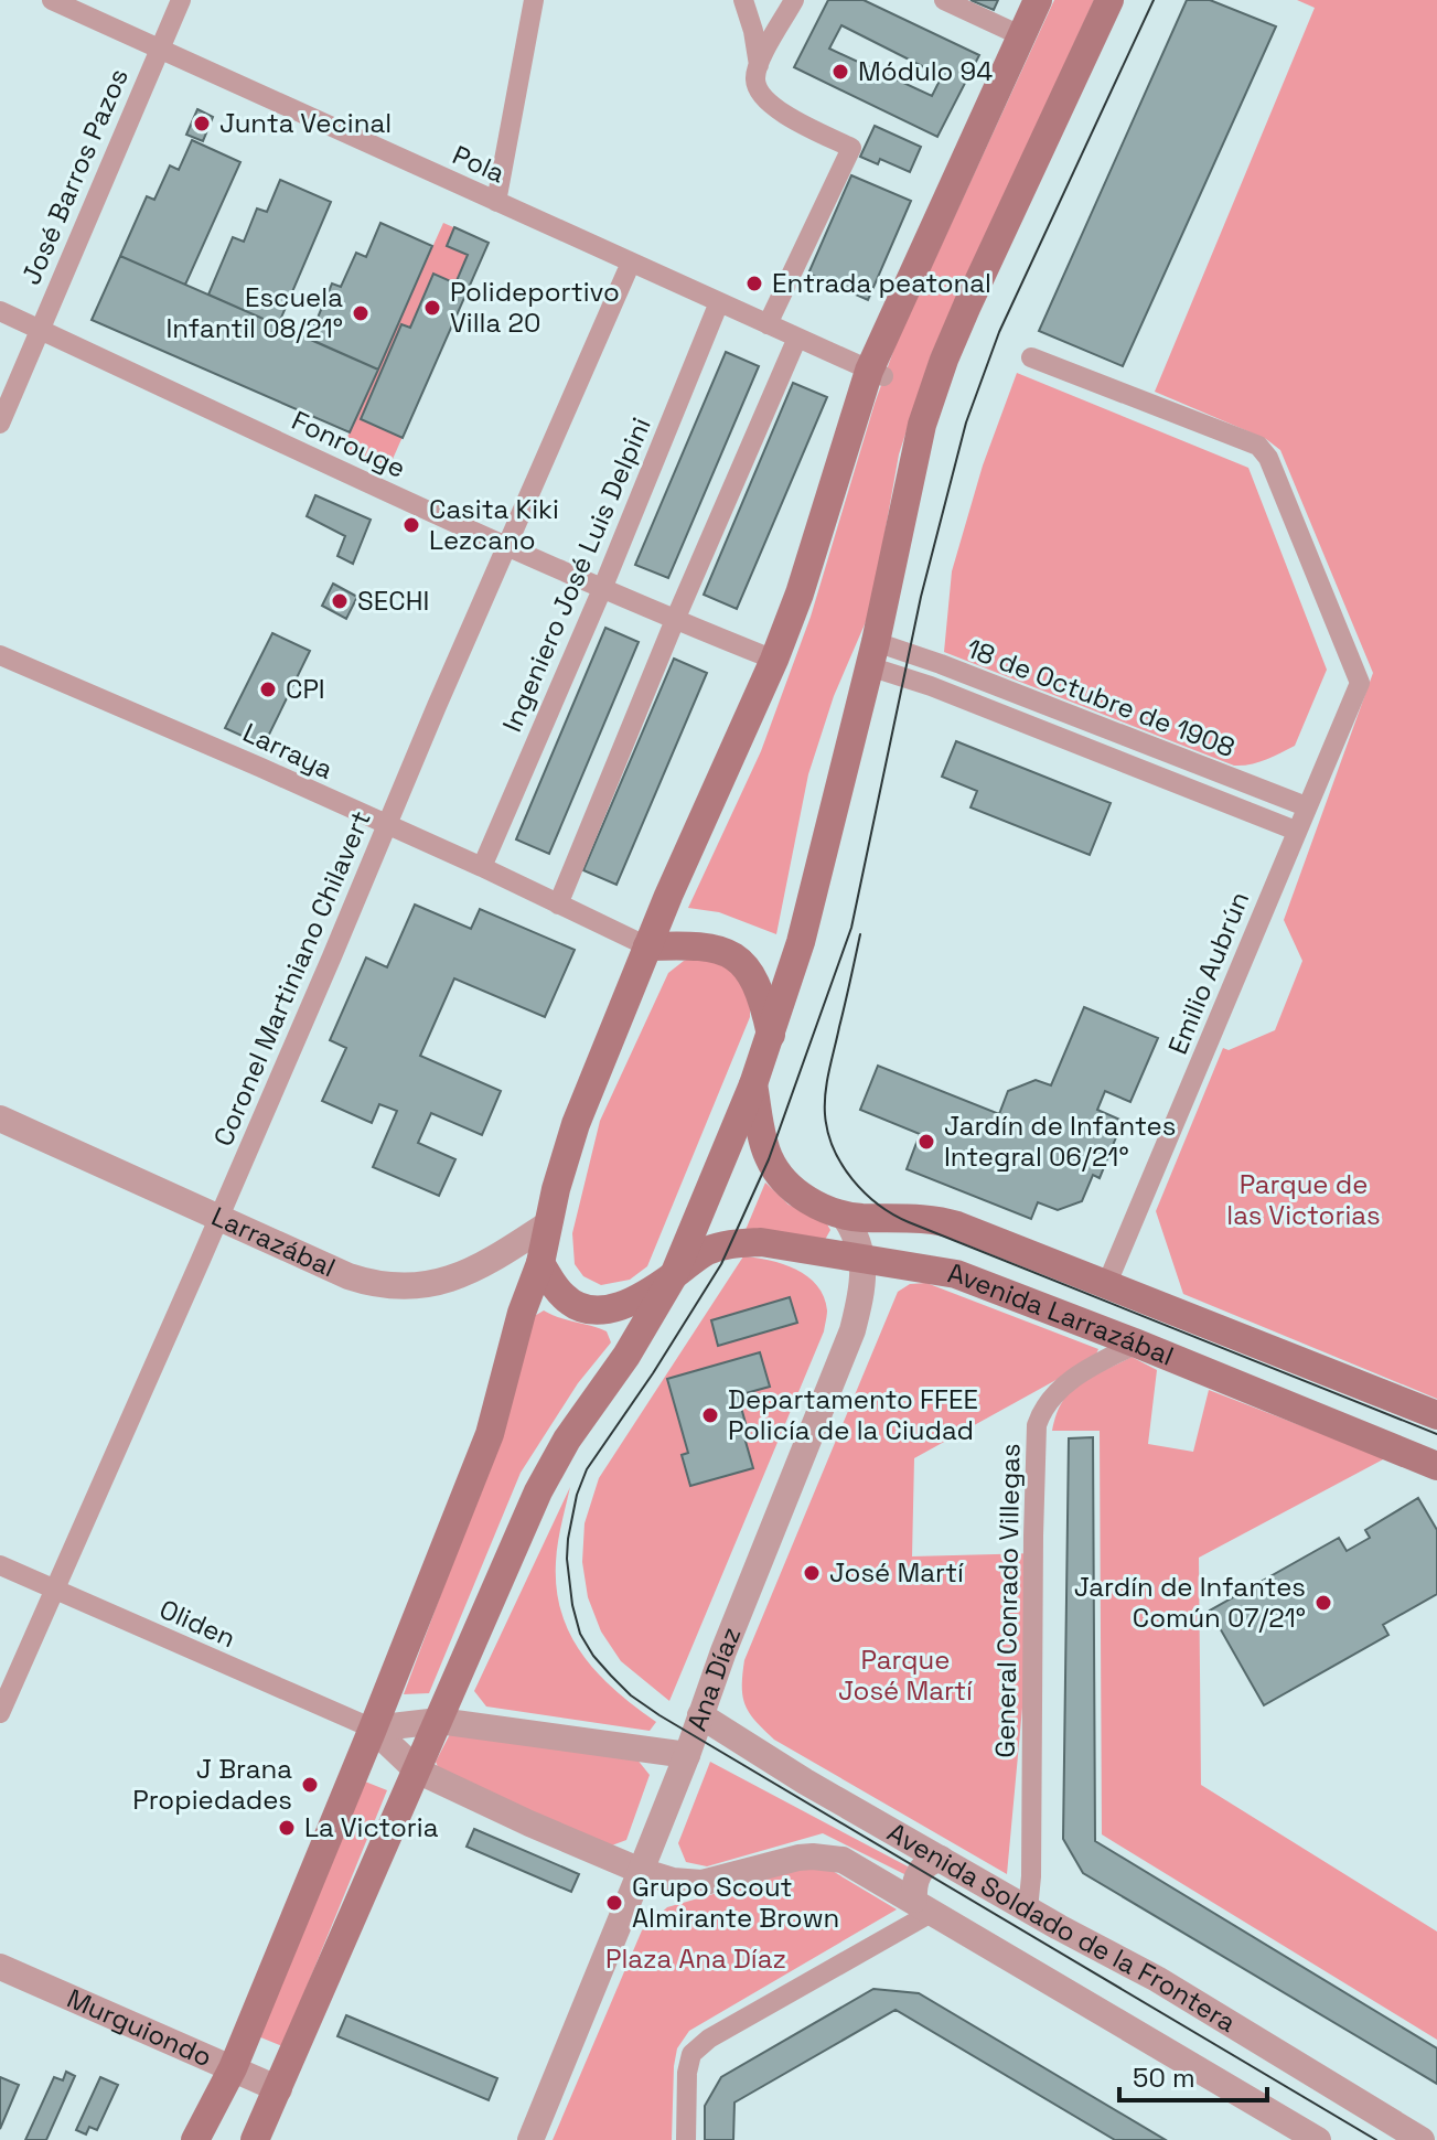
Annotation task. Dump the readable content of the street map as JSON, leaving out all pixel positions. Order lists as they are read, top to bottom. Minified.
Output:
{"streets":{"main road":["Avenida Larrazábal"],"street":["Pola","José Barros Pazos","Fonrouge","Ingeniero José Luis Delpini","18 de Octubre de 1908","Larraya","Emilio Aubrún","Coronel Martiniano Chilavert","Larrazábal","General Conrado Villegas","Oliden","Ana Díaz","Avenida Soldado de la Frontera","Murguiondo"]},"crossings":[["Pola","José Barros Pazos"],["Pola","Ingeniero José Luis Delpini"],["Pola","Coronel Martiniano Chilavert"],["José Barros Pazos","Fonrouge"],["Fonrouge","Ingeniero José Luis Delpini"],["Fonrouge","Coronel Martiniano Chilavert"],["Ingeniero José Luis Delpini","Larraya"],["18 de Octubre de 1908","Emilio Aubrún"],["Larraya","Coronel Martiniano Chilavert"],["Emilio Aubrún","Avenida Larrazábal"],["Coronel Martiniano Chilavert","Larrazábal"],["Coronel Martiniano Chilavert","Oliden"],["Avenida Larrazábal","General Conrado Villegas"],["Avenida Larrazábal","Ana Díaz"],["General Conrado Villegas","Avenida Soldado de la Frontera"],["Oliden","Avenida Soldado de la Frontera"],["Ana Díaz","Avenida Soldado de la Frontera"]],"parks":["Parque de las Victorias","Parque José Martí","Plaza Ana Díaz"],"places":["Módulo 94","Junta Vecinal","Entrada peatonal","Polideportivo Villa 20","Escuela Infantil 08/21°","Casita Kiki Lezcano","SECHI","CPI","Jardín de Infantes Integral 06/21°","Departamento FFEE Policía de la Ciudad","José Martí","Jardín de Infantes Común 07/21°","J Brana Propiedades","La Victoria","Grupo Scout Almirante Brown"],"scale_bar":"50 m"}
